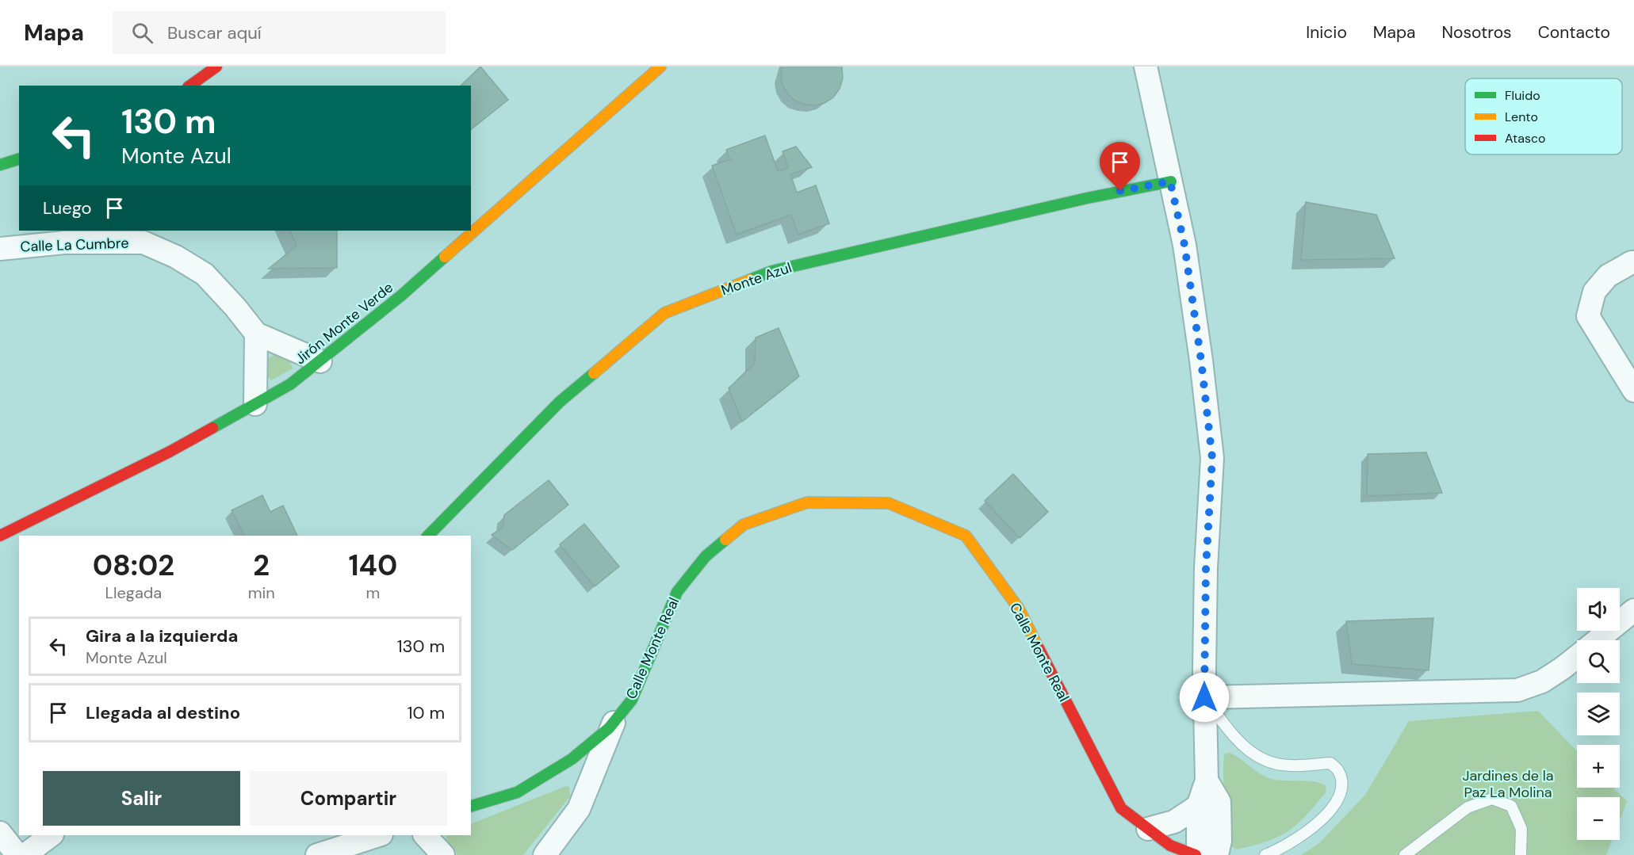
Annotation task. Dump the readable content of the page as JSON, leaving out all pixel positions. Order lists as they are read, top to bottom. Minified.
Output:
{"streets":{"street":["Calle La Cumbre","Monte Azul","Jirón Monte Verde","Calle Monte Real"]},"crossings":[["Calle La Cumbre","Jirón Monte Verde"]],"parks":["Jardines de la Paz La Molina"],"legend":["Fluido","Lento","Atasco"],"page":{"header":"Mapa","search":"Buscar aquí","nav":["Inicio","Mapa","Nosotros","Contacto"],"turn":["130 m","Monte Azul"],"then":"Luego","eta":["08:02","Llegada","2","min","140","m"],"map_buttons":["+","−"],"list":[{"name":"Gira a la izquierda","note":"Monte Azul","value":"130 m"},{"name":"Llegada al destino","value":"10 m"}],"buttons":["Salir","Compartir"]}}
